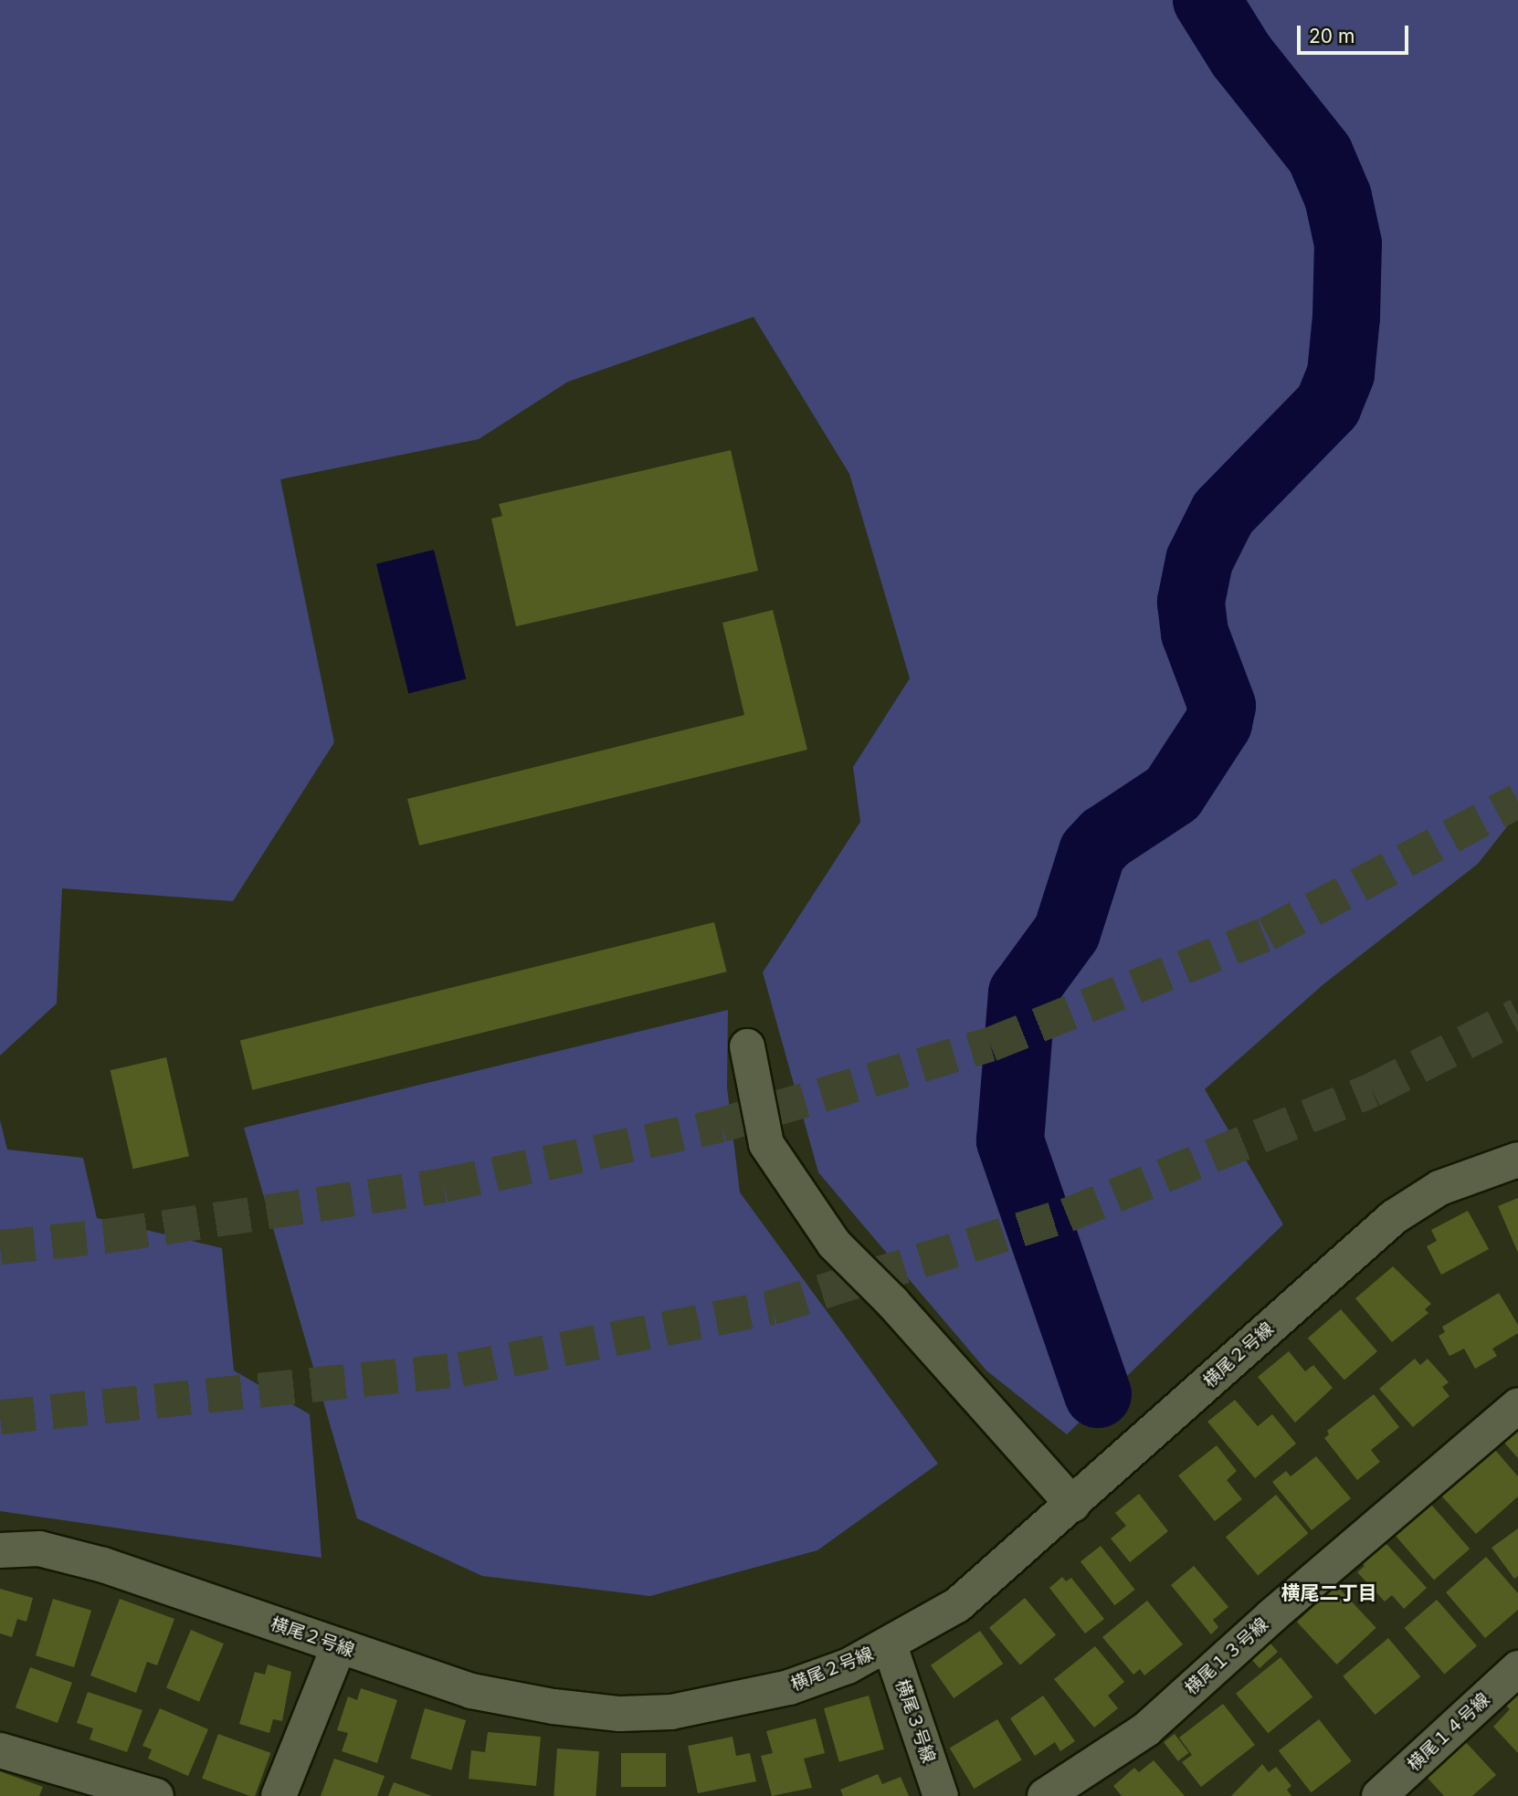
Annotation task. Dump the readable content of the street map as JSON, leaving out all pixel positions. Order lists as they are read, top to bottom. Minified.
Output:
{"streets":{"street":["横尾２号線","横尾１３号線","横尾３号線","横尾１４号線"]},"crossings":[["横尾２号線","横尾３号線"]],"districts":["横尾二丁目"],"scale_bar":"20 m"}
